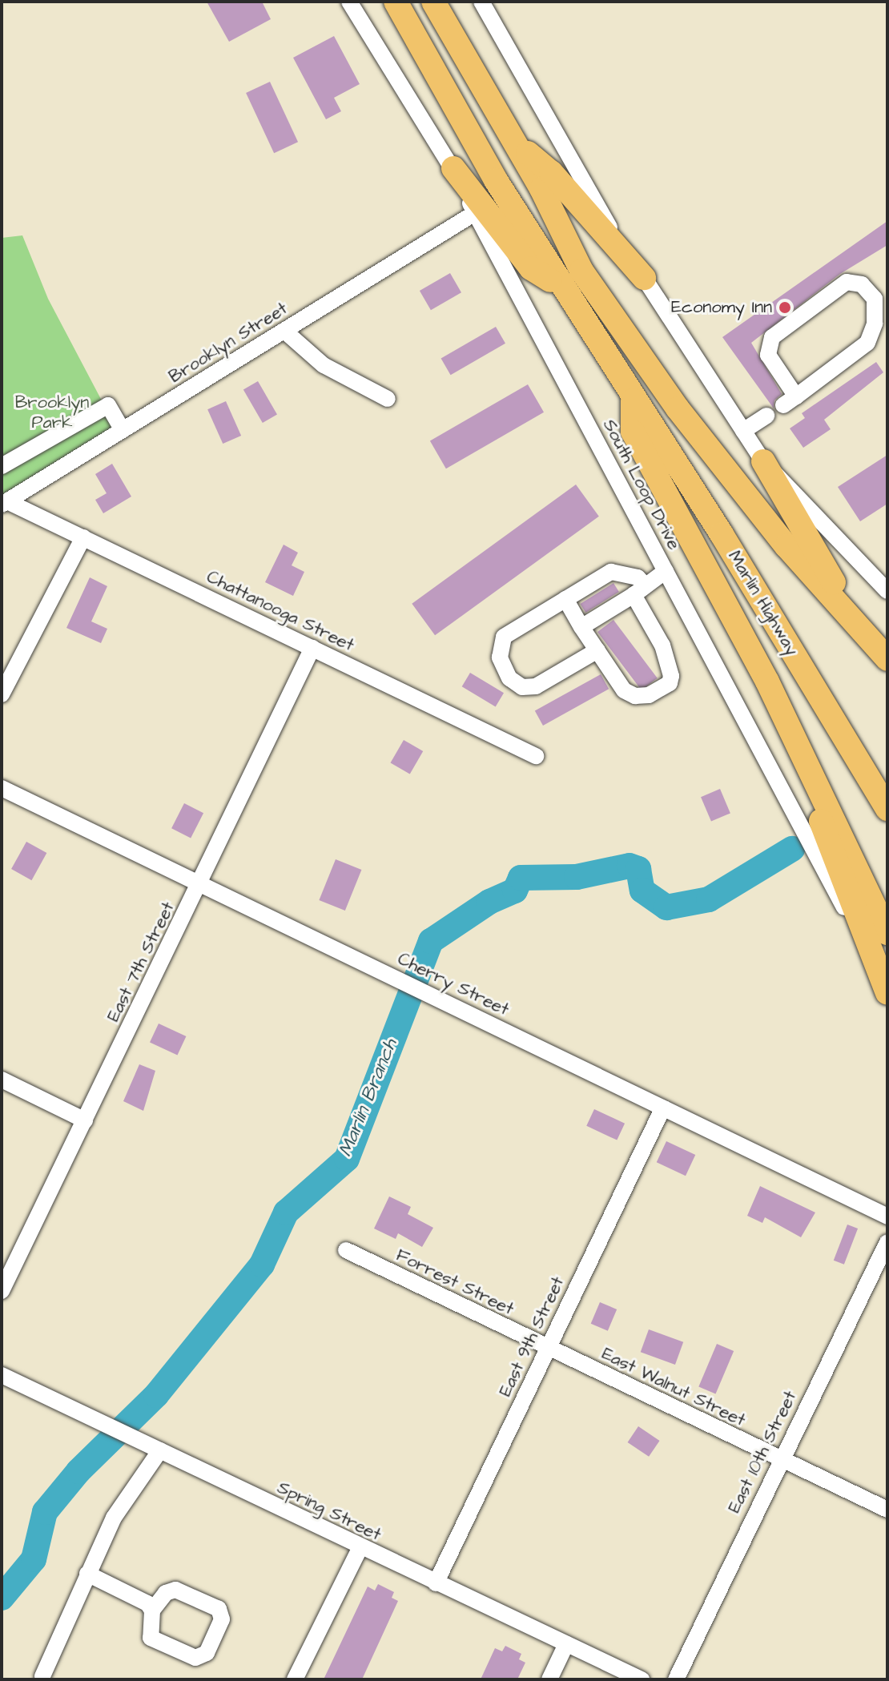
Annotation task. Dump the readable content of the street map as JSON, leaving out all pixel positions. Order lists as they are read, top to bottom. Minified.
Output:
{"streets":{"highway":["Marlin Highway"],"street":["Brooklyn Street","South Loop Drive","Chattanooga Street","East 7th Street","Cherry Street","Forrest Street","East 9th Street","East Walnut Street","East 10th Street","Spring Street"]},"crossings":[["Brooklyn Street","South Loop Drive"],["Brooklyn Street","Chattanooga Street"],["Chattanooga Street","East 7th Street"],["East 7th Street","Cherry Street"],["Cherry Street","East 9th Street"],["Forrest Street","East 9th Street"],["Forrest Street","East Walnut Street"],["East 9th Street","East Walnut Street"],["East 9th Street","Spring Street"],["East Walnut Street","East 10th Street"]],"water":["Marlin Branch"],"parks":["Brooklyn Park"],"places":["Economy Inn"]}
